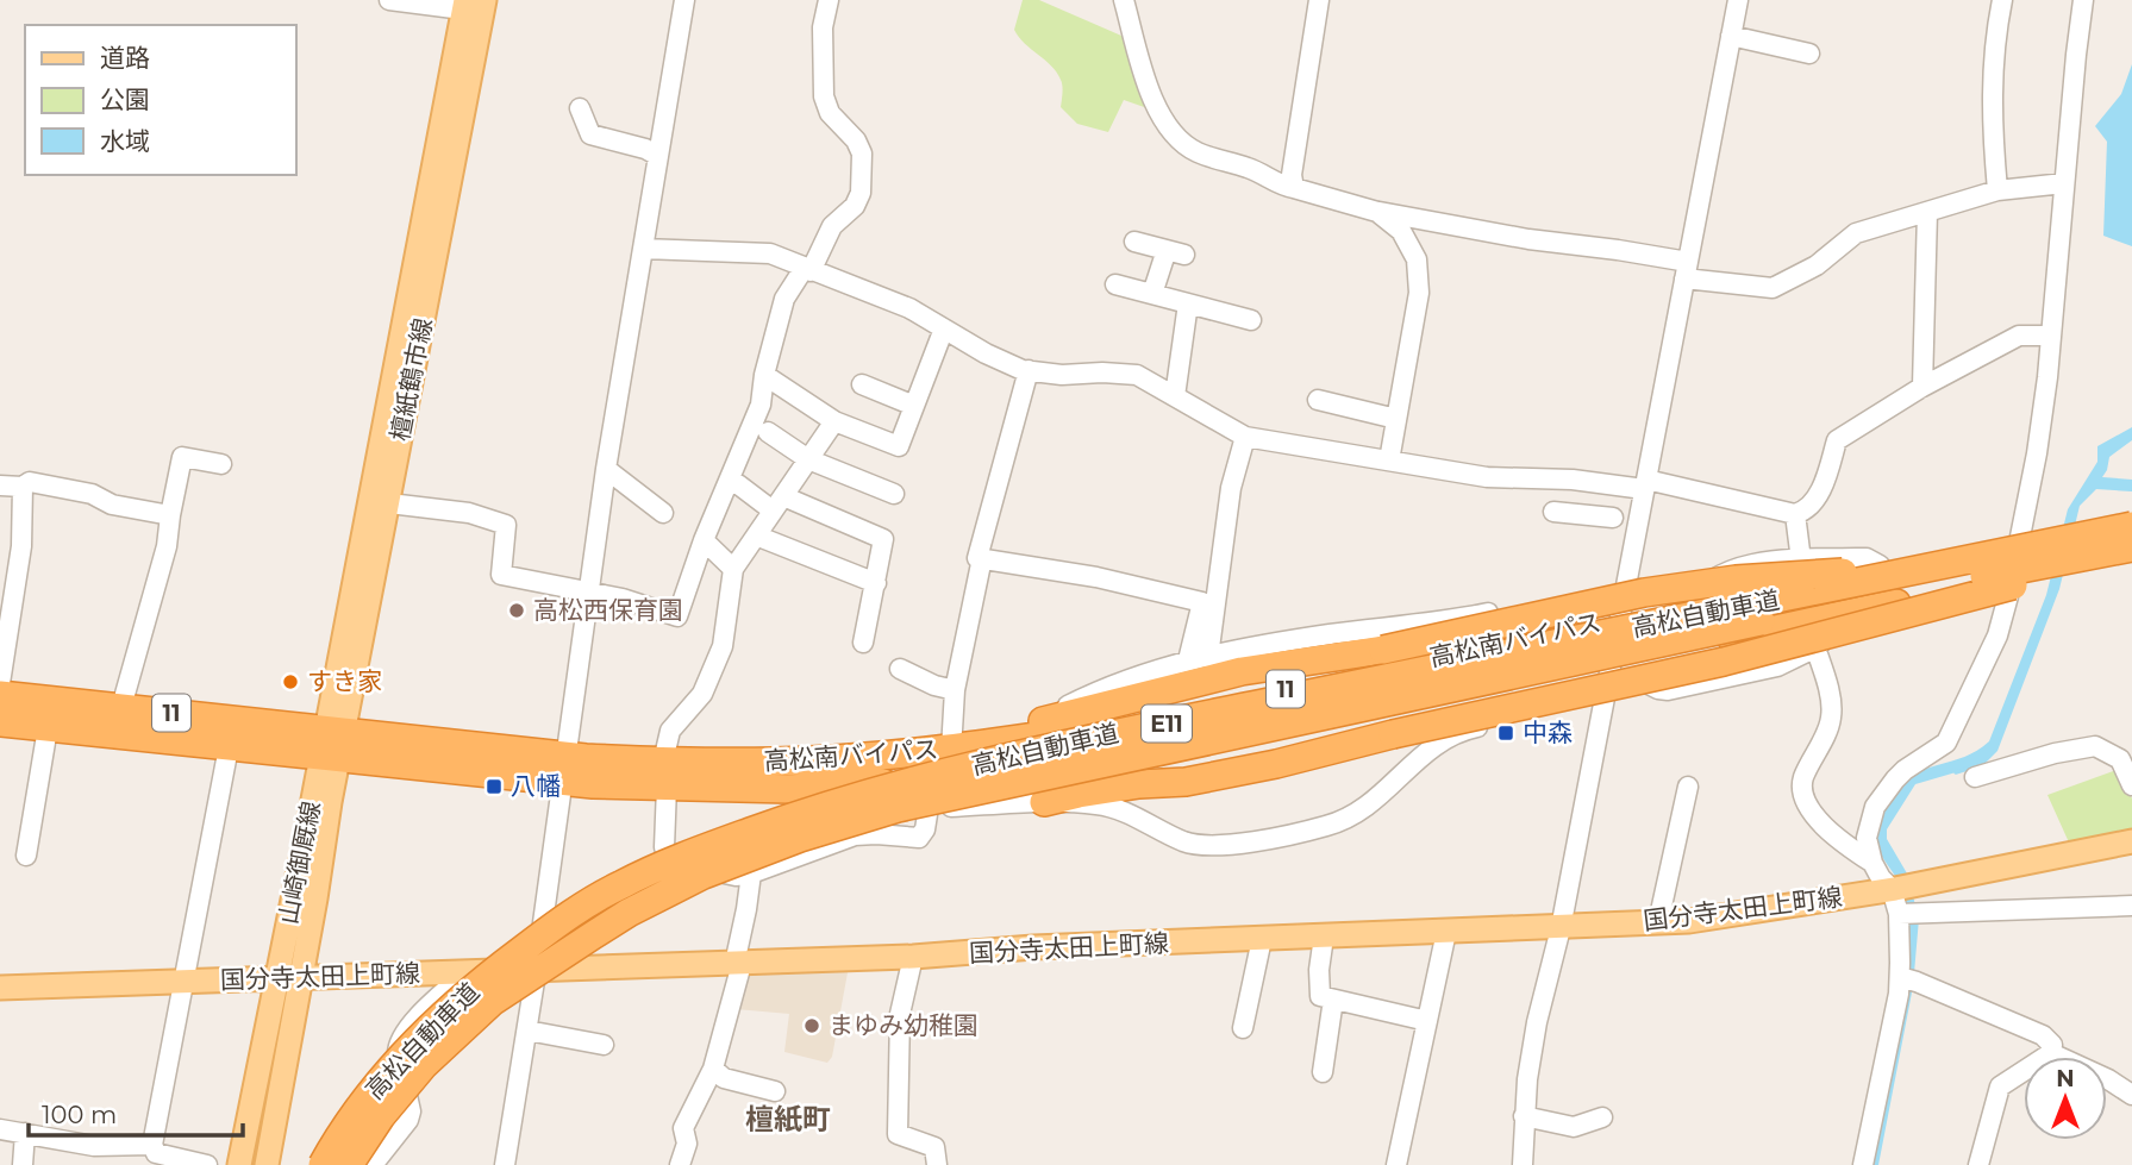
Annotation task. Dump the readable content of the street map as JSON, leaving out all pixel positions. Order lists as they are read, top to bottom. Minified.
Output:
{"streets":{"highway":["高松自動車道","高松南バイパス","11","E11"],"main road":["檀紙鶴市線","山崎御厩線","国分寺太田上町線"]},"crossings":[["檀紙鶴市線","高松南バイパス"],["檀紙鶴市線","山崎御厩線"],["高松自動車道","高松南バイパス"],["高松南バイパス","山崎御厩線"],["山崎御厩線","国分寺太田上町線"]],"districts":["檀紙町"],"places":{"other":["高松西保育園","すき家","まゆみ幼稚園"],"transit":["中森","八幡"]},"legend":["道路","公園","水域"],"scale_bar":"100 m","north":"top"}
